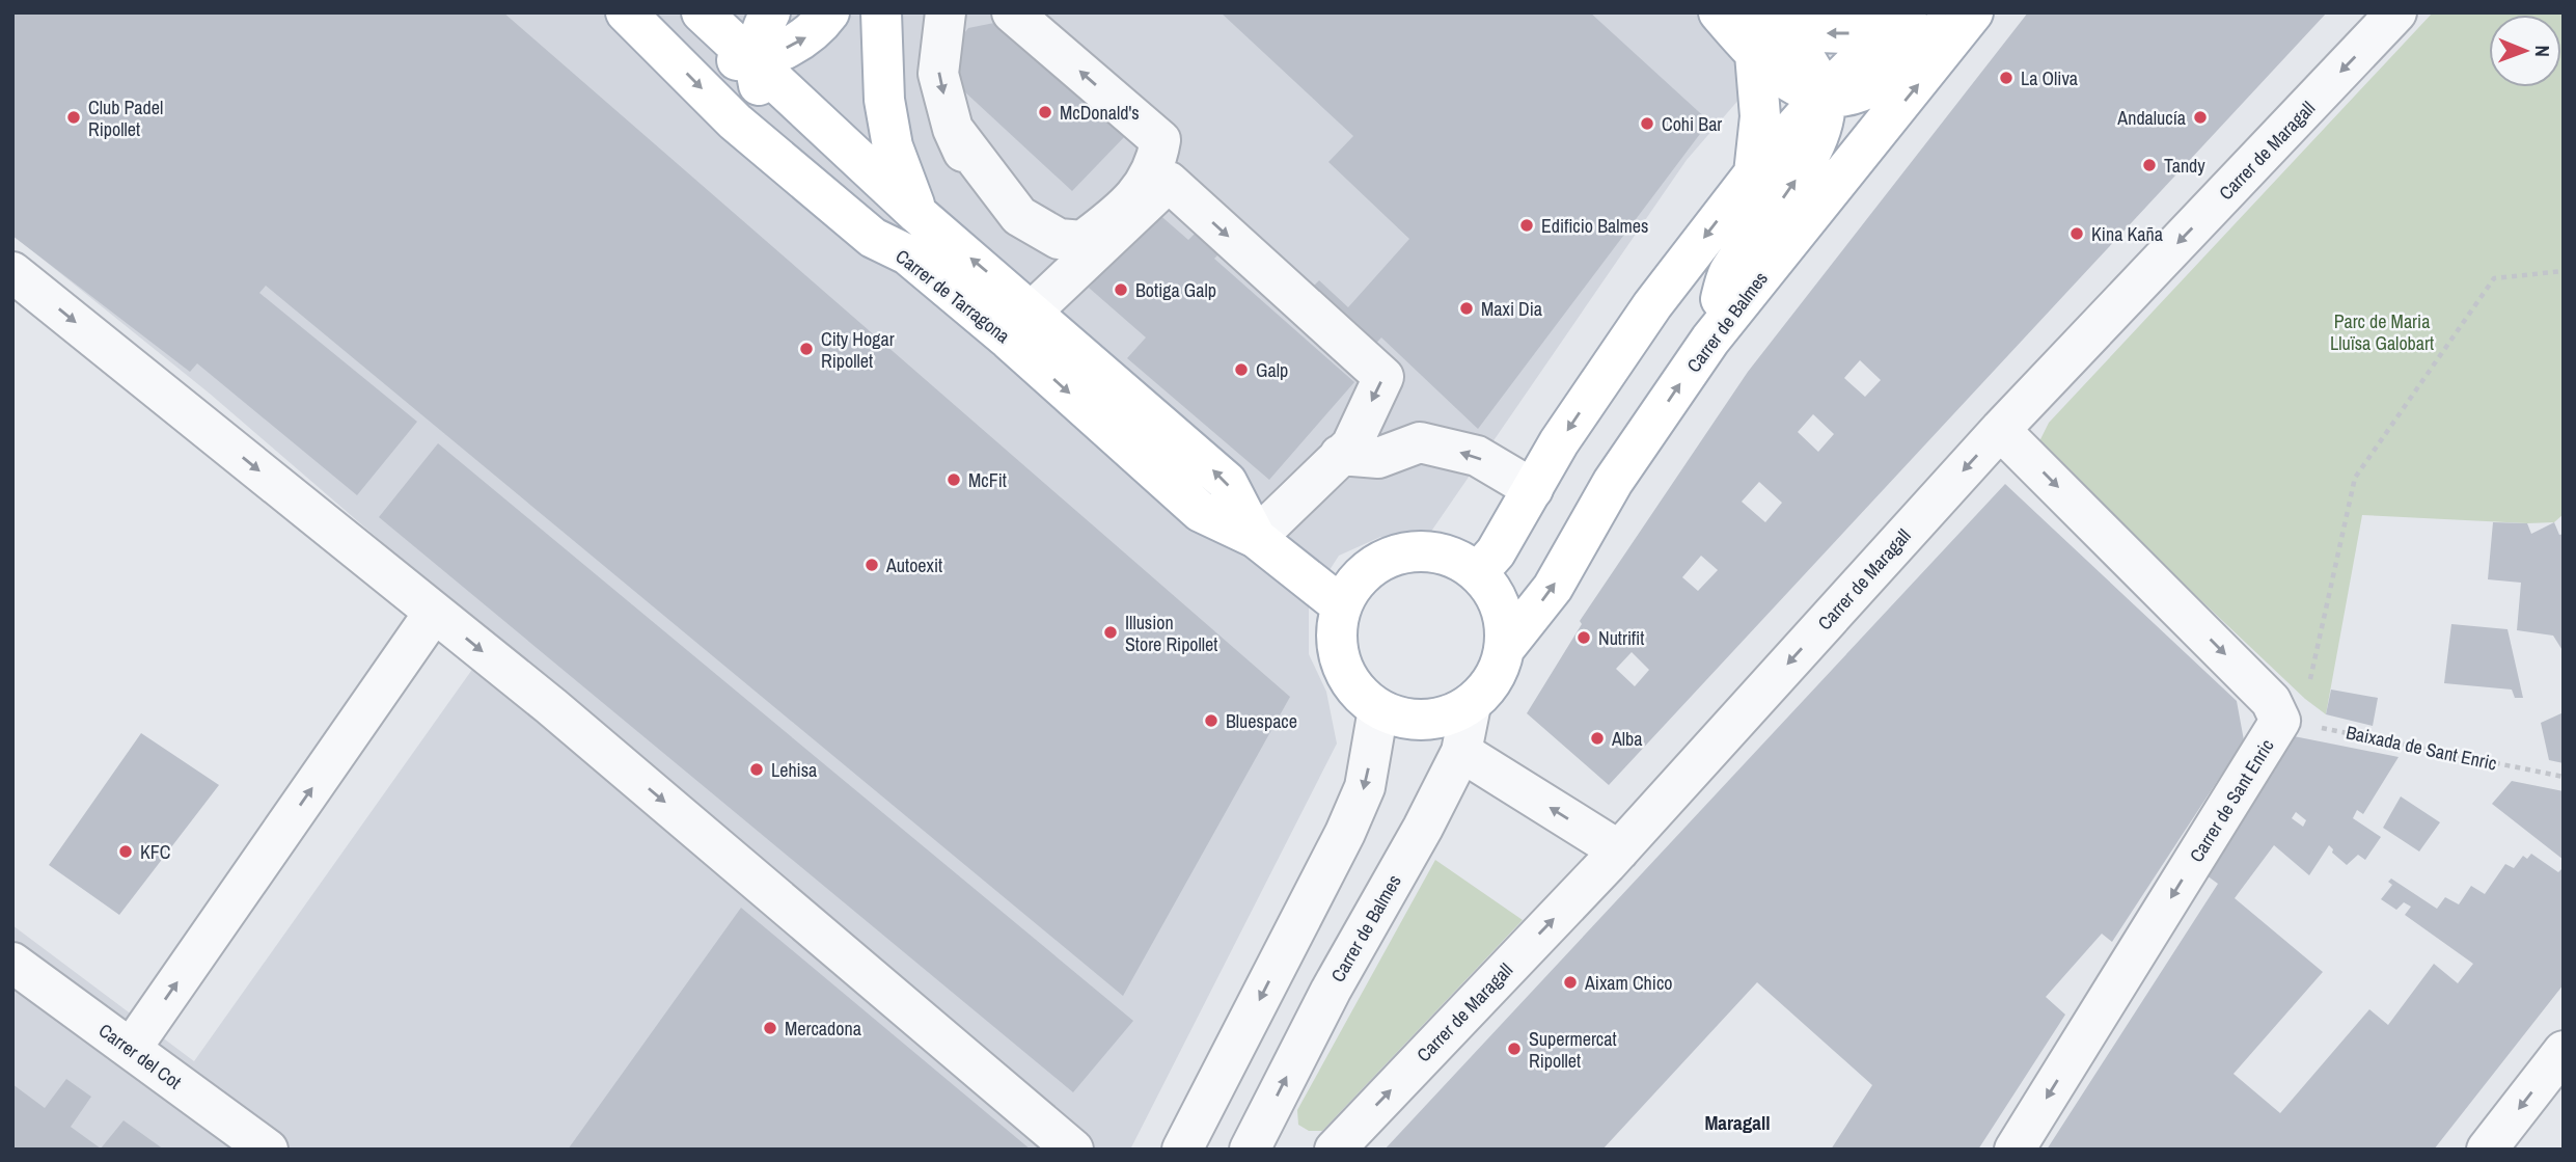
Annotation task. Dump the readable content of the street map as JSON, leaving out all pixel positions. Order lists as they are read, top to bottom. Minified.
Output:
{"streets":{"main road":["Carrer de Tarragona","Carrer de Balmes"],"street":["Carrer de Maragall","Carrer de Sant Enric","Carrer del Cot"],"path":["Baixada de Sant Enric"]},"crossings":[["Carrer de Maragall","Carrer de Sant Enric"],["Carrer de Tarragona","Carrer de Balmes"],["Baixada de Sant Enric","Carrer de Sant Enric"]],"districts":["Maragall"],"parks":["Parc de Maria Lluïsa Galobart"],"places":["La Oliva","McDonald's","Club Padel Ripollet","Andalucía","Cohi Bar","Tandy","Edificio Balmes","Kina Kaña","Botiga Galp","Maxi Dia","City Hogar Ripollet","Galp","McFit","Autoexit","Illusion Store Ripollet","Nutrifit","Bluespace","Alba","Lehisa","KFC","Aixam Chico","Mercadona","Supermercat Ripollet"],"north":"right"}
